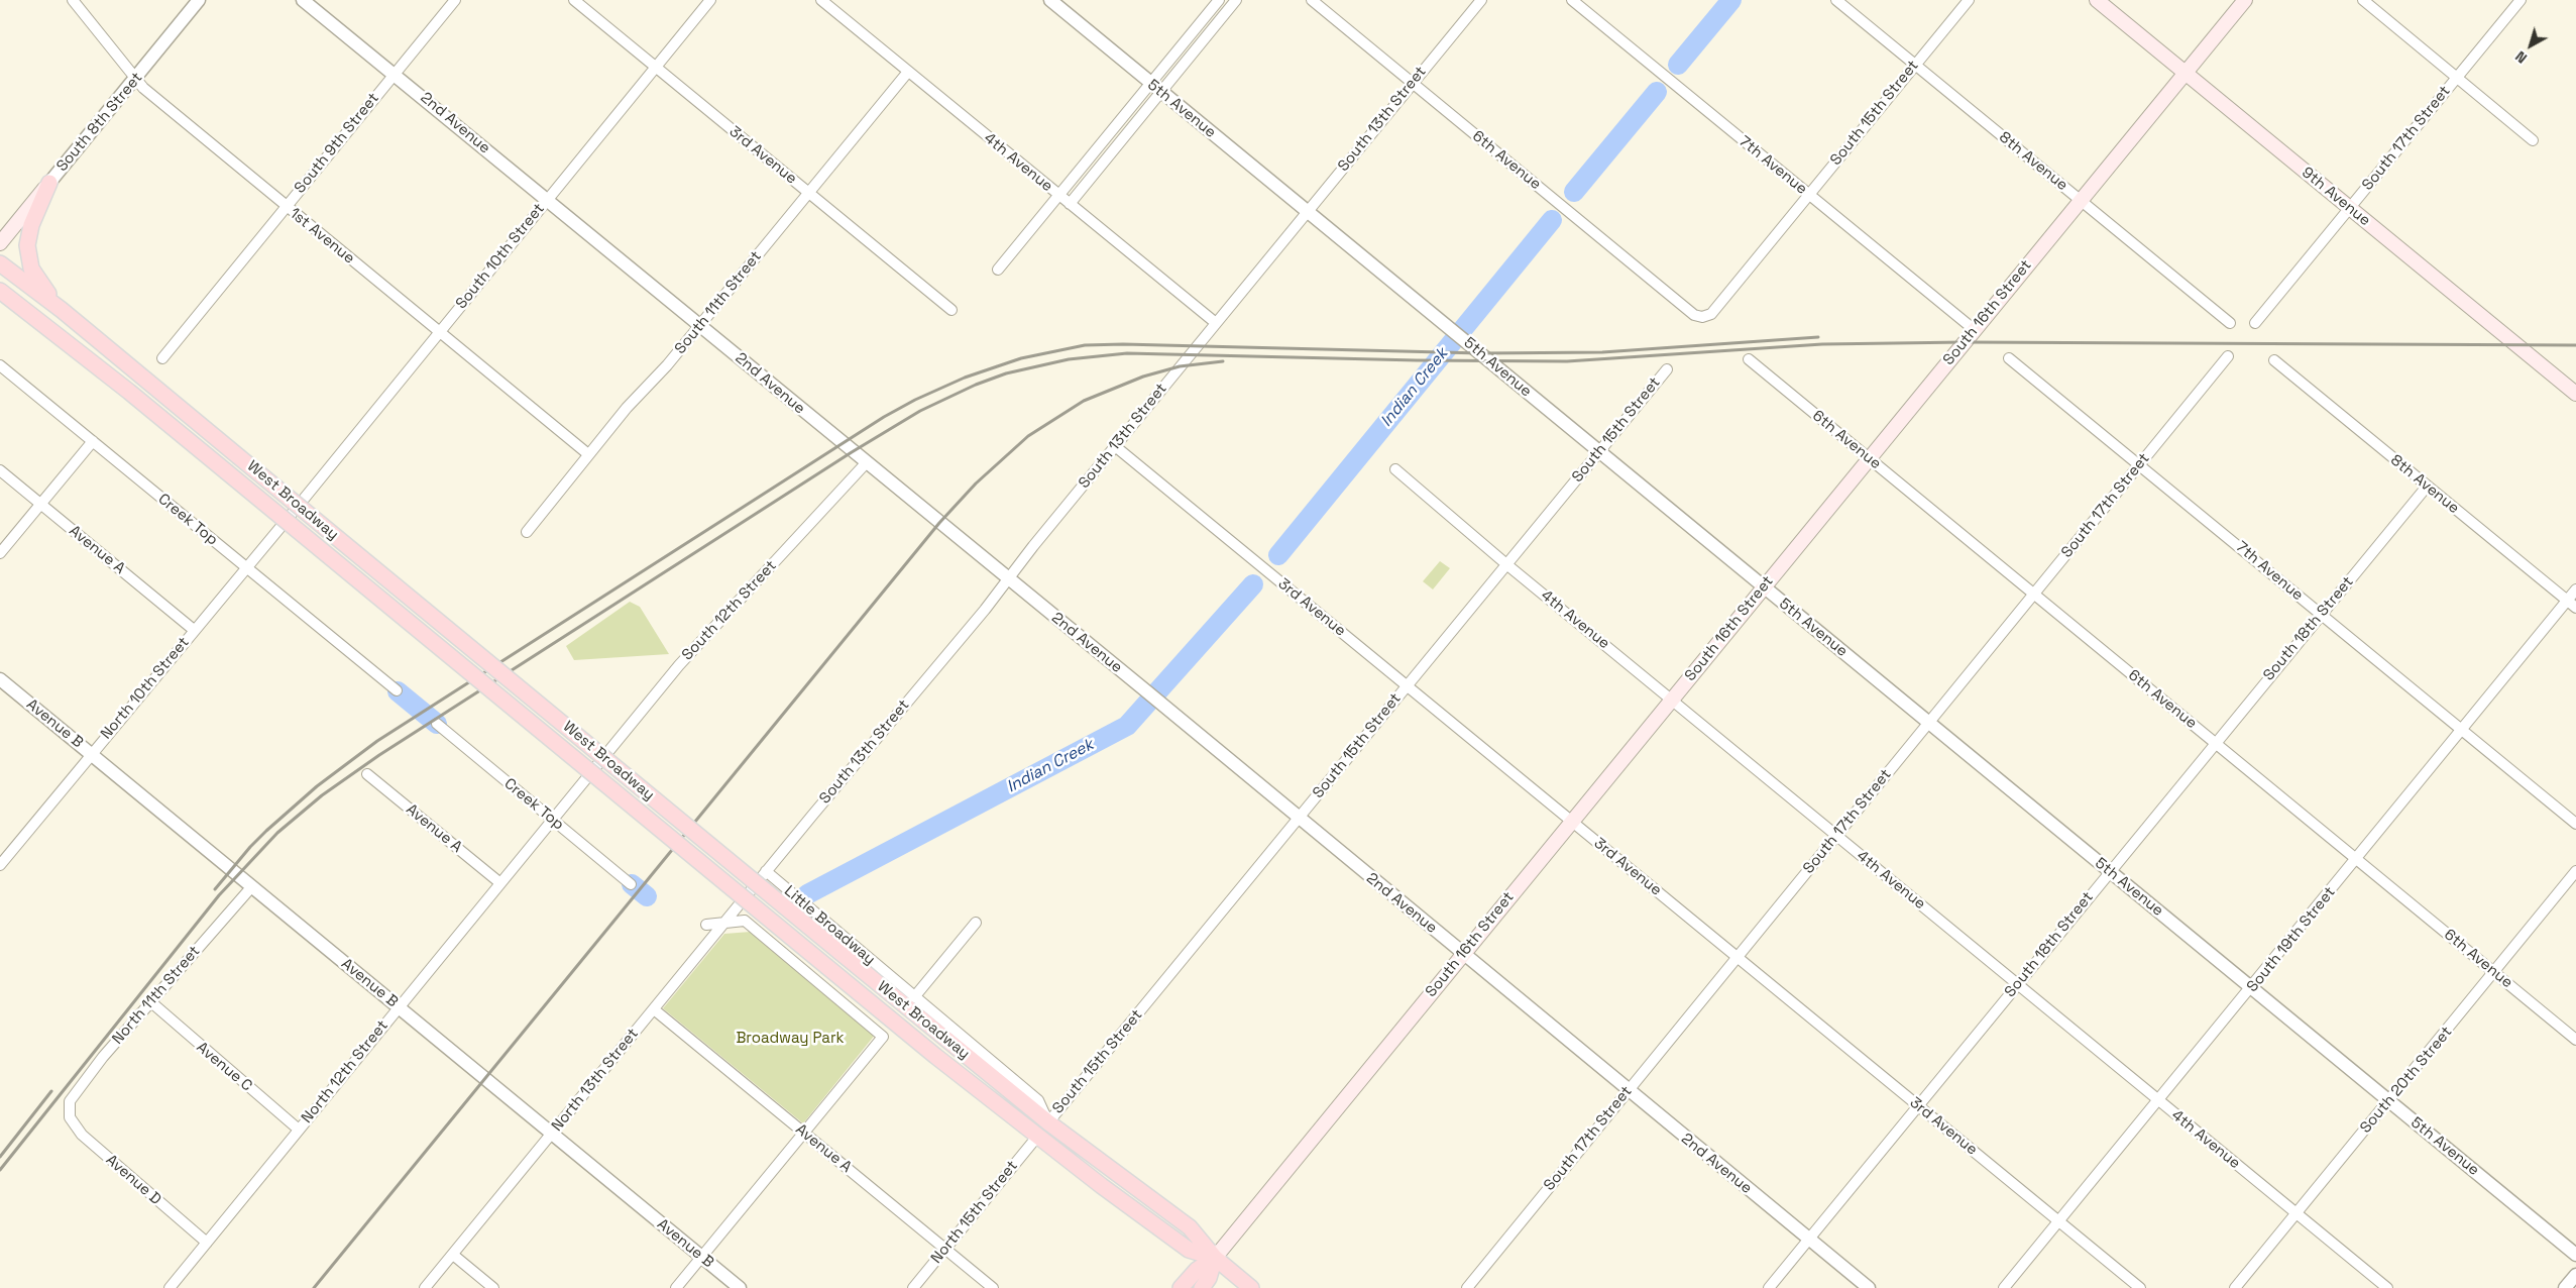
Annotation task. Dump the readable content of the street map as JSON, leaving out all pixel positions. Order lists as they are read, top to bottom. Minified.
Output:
{"streets":{"main road":["South 8th Street","9th Avenue","South 16th Street","West Broadway"],"street":["5th Avenue","South 15th Street","South 13th Street","2nd Avenue","South 17th Street","South 9th Street","3rd Avenue","6th Avenue","8th Avenue","4th Avenue","7th Avenue","1st Avenue","South 10th Street","South 11th Street","Creek Top","Avenue A","South 12th Street","South 18th Street","North 10th Street","Avenue B","Little Broadway","South 19th Street","North 11th Street","Avenue C","North 12th Street","North 13th Street","South 20th Street","Avenue D","North 15th Street"]},"crossings":[["5th Avenue","South 15th Street"],["5th Avenue","South 13th Street"],["5th Avenue","South 17th Street"],["5th Avenue","South 16th Street"],["5th Avenue","South 18th Street"],["5th Avenue","South 19th Street"],["5th Avenue","South 20th Street"],["South 15th Street","2nd Avenue"],["South 15th Street","3rd Avenue"],["South 15th Street","6th Avenue"],["South 15th Street","8th Avenue"],["South 15th Street","4th Avenue"],["South 15th Street","7th Avenue"],["South 15th Street","West Broadway"],["South 15th Street","Little Broadway"],["South 13th Street","2nd Avenue"],["South 13th Street","3rd Avenue"],["South 13th Street","6th Avenue"],["South 13th Street","4th Avenue"],["South 13th Street","Little Broadway"],["South 13th Street","North 13th Street"],["South 8th Street","1st Avenue"],["2nd Avenue","South 17th Street"],["2nd Avenue","South 9th Street"],["2nd Avenue","South 10th Street"],["2nd Avenue","South 11th Street"],["2nd Avenue","South 16th Street"],["2nd Avenue","South 12th Street"],["2nd Avenue","South 18th Street"],["South 17th Street","3rd Avenue"],["South 17th Street","6th Avenue"],["South 17th Street","4th Avenue"],["South 17th Street","7th Avenue"],["South 17th Street","9th Avenue"],["South 9th Street","1st Avenue"],["3rd Avenue","South 10th Street"],["3rd Avenue","South 11th Street"],["3rd Avenue","South 16th Street"],["3rd Avenue","South 18th Street"],["3rd Avenue","South 19th Street"],["6th Avenue","South 16th Street"],["6th Avenue","South 18th Street"],["6th Avenue","South 19th Street"],["6th Avenue","South 20th Street"],["8th Avenue","South 16th Street"],["8th Avenue","South 18th Street"],["8th Avenue","South 19th Street"],["4th Avenue","South 11th Street"],["4th Avenue","South 16th Street"],["4th Avenue","South 18th Street"],["4th Avenue","South 19th Street"],["4th Avenue","South 20th Street"],["7th Avenue","South 16th Street"],["7th Avenue","South 18th Street"],["7th Avenue","South 19th Street"],["9th Avenue","South 16th Street"],["1st Avenue","South 10th Street"],["1st Avenue","South 11th Street"],["South 10th Street","North 10th Street"],["South 16th Street","West Broadway"],["West Broadway","Little Broadway"],["West Broadway","North 15th Street"],["Creek Top","North 10th Street"],["Creek Top","North 12th Street"],["Avenue A","North 10th Street"],["Avenue A","North 12th Street"],["Avenue A","North 13th Street"],["Avenue A","North 15th Street"],["South 12th Street","North 12th Street"],["North 10th Street","Avenue B"],["Avenue B","North 11th Street"],["Avenue B","North 12th Street"],["Avenue B","North 13th Street"],["Little Broadway","North 13th Street"],["North 11th Street","Avenue C"],["North 11th Street","Avenue D"],["Avenue C","North 12th Street"],["North 12th Street","Avenue D"]],"water":["Indian Creek"],"parks":["Broadway Park"],"north":"bottom left"}
